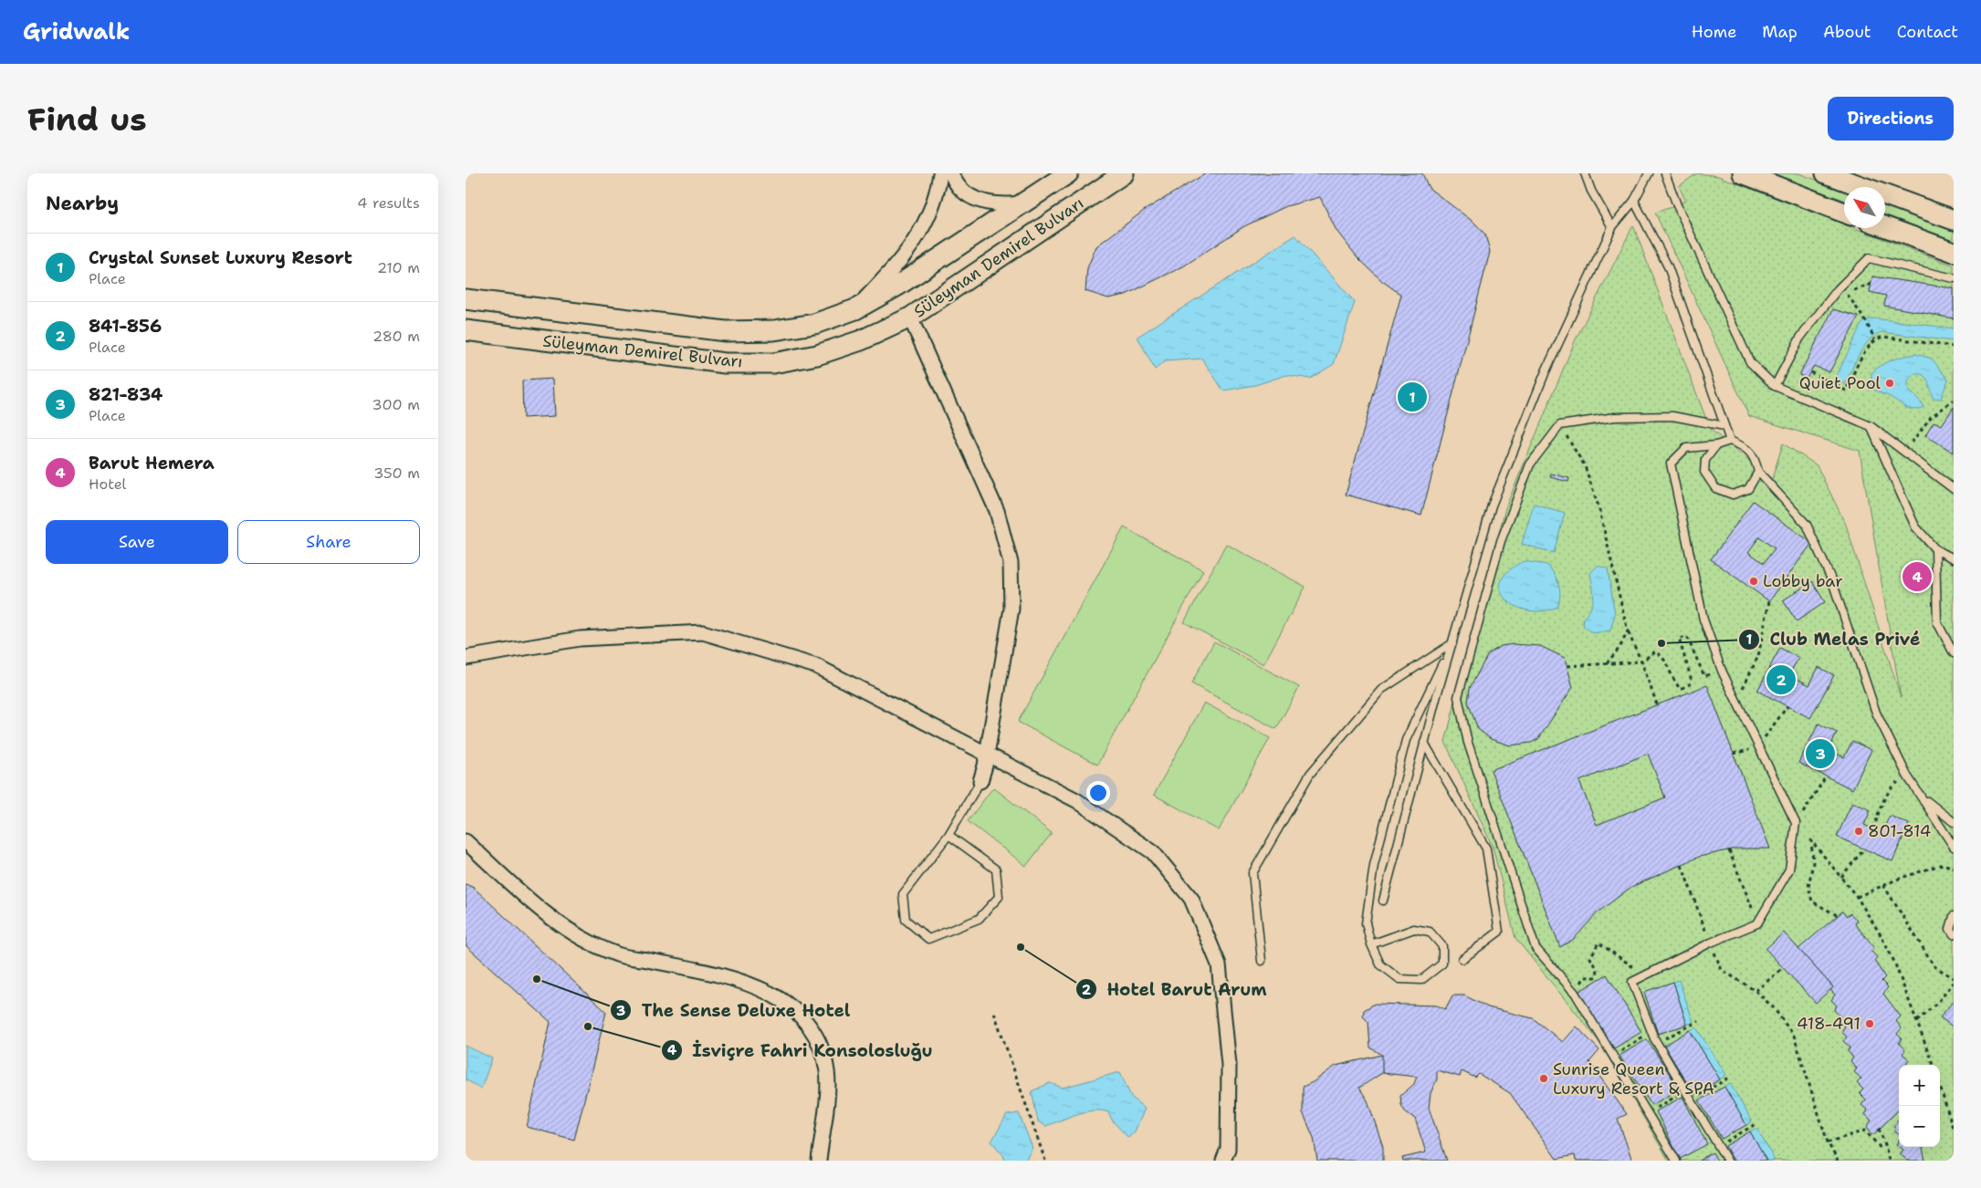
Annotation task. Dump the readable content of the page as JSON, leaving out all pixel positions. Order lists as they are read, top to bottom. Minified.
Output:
{"streets":{"main road":["Süleyman Demirel Bulvarı"]},"places":["Quiet Pool","Lobby bar","Club Melas Privé","801-814","Hotel Barut Arum","The Sense Deluxe Hotel","418-491","İsviçre Fahri Konsolosluğu","Sunrise Queen Luxury Resort & SPA"],"north":"top left","page":{"header":"Gridwalk","nav":["Home","Map","About","Contact"],"buttons":["Directions",["Save","Share"]],"title":"Find us","heading":["Nearby","4 results"],"list":[{"mark":"1","name":"Crystal Sunset Luxury Resort","note":"Place","value":"210 m"},{"mark":"2","name":"841-856","note":"Place","value":"280 m"},{"mark":"3","name":"821-834","note":"Place","value":"300 m"},{"mark":"4","name":"Barut Hemera","note":"Hotel","value":"350 m"}],"pins":["1","4","2","3"],"map_buttons":["+","−"]}}
